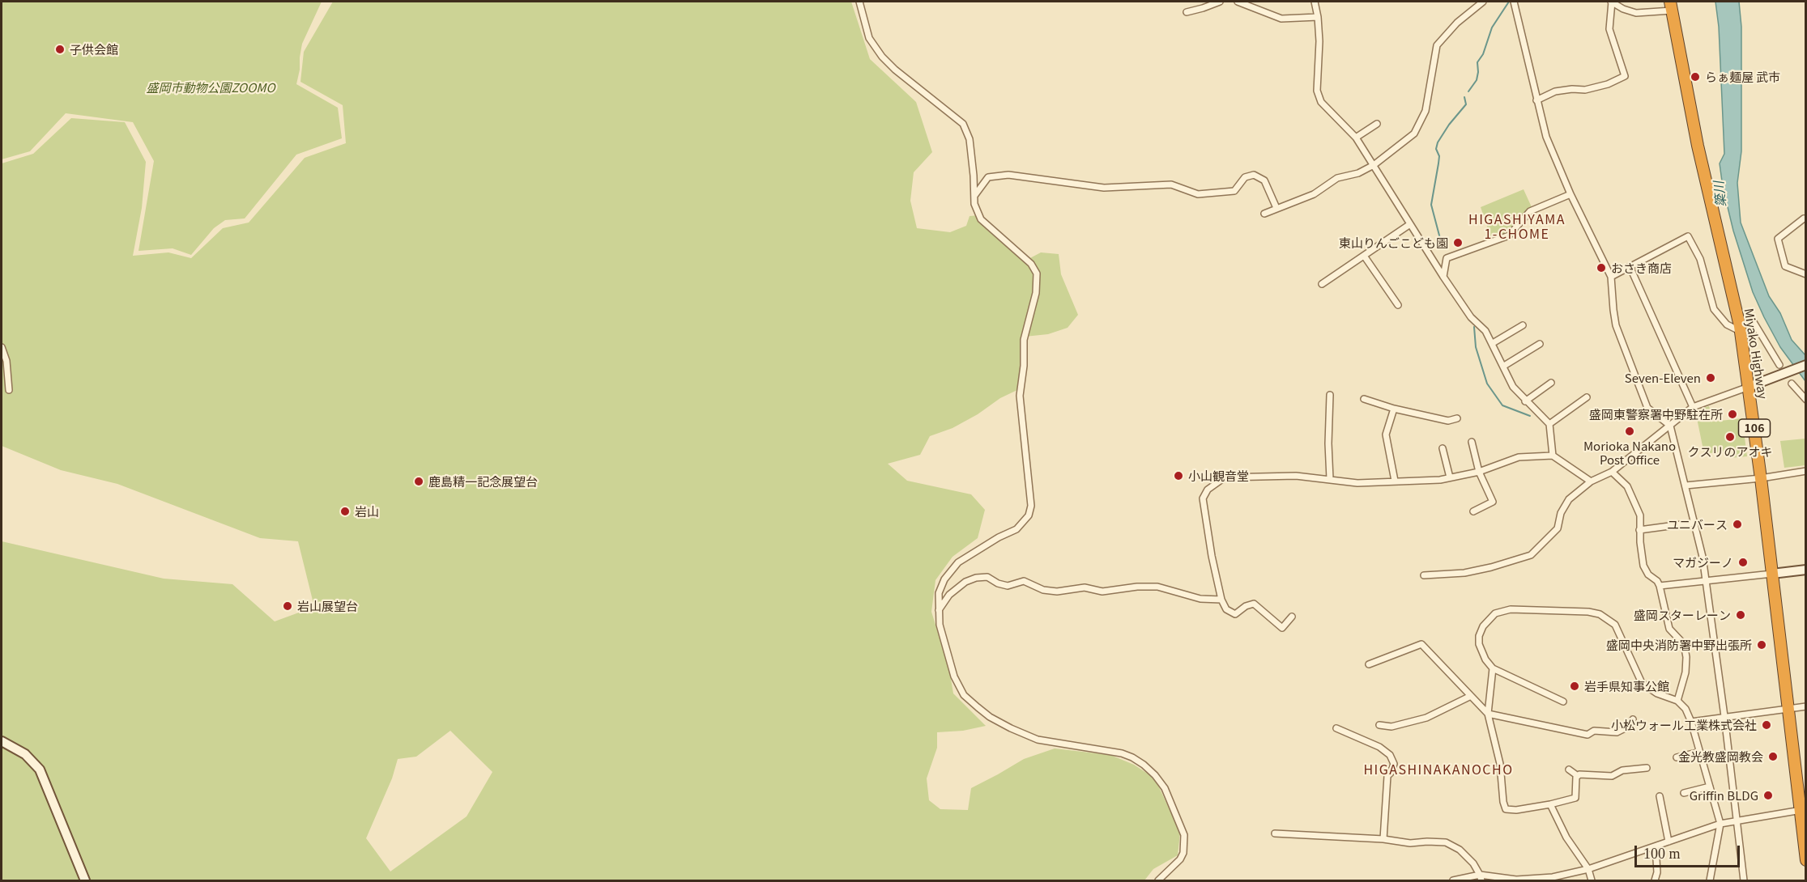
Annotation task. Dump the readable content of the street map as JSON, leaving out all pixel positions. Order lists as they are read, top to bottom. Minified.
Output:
{"streets":{"highway":["Miyako Highway","106"]},"districts":["HIGASHIYAMA 1-CHOME","HIGASHINAKANOCHO"],"water":["簗川"],"parks":["盛岡市動物公園ZOOMO"],"places":["子供会館","らぁ麺屋 武市","東山りんごこども園","おさき商店","Seven-Eleven","盛岡東警察署中野駐在所","Morioka Nakano Post Office","クスリのアオキ","小山観音堂","鹿島精一記念展望台","岩山","ユニバース","マガジーノ","岩山展望台","盛岡スターレーン","盛岡中央消防署中野出張所","岩手県知事公館","小松ウォール工業株式会社","金光教盛岡教会","Griffin BLDG"],"scale_bar":"100 m"}
